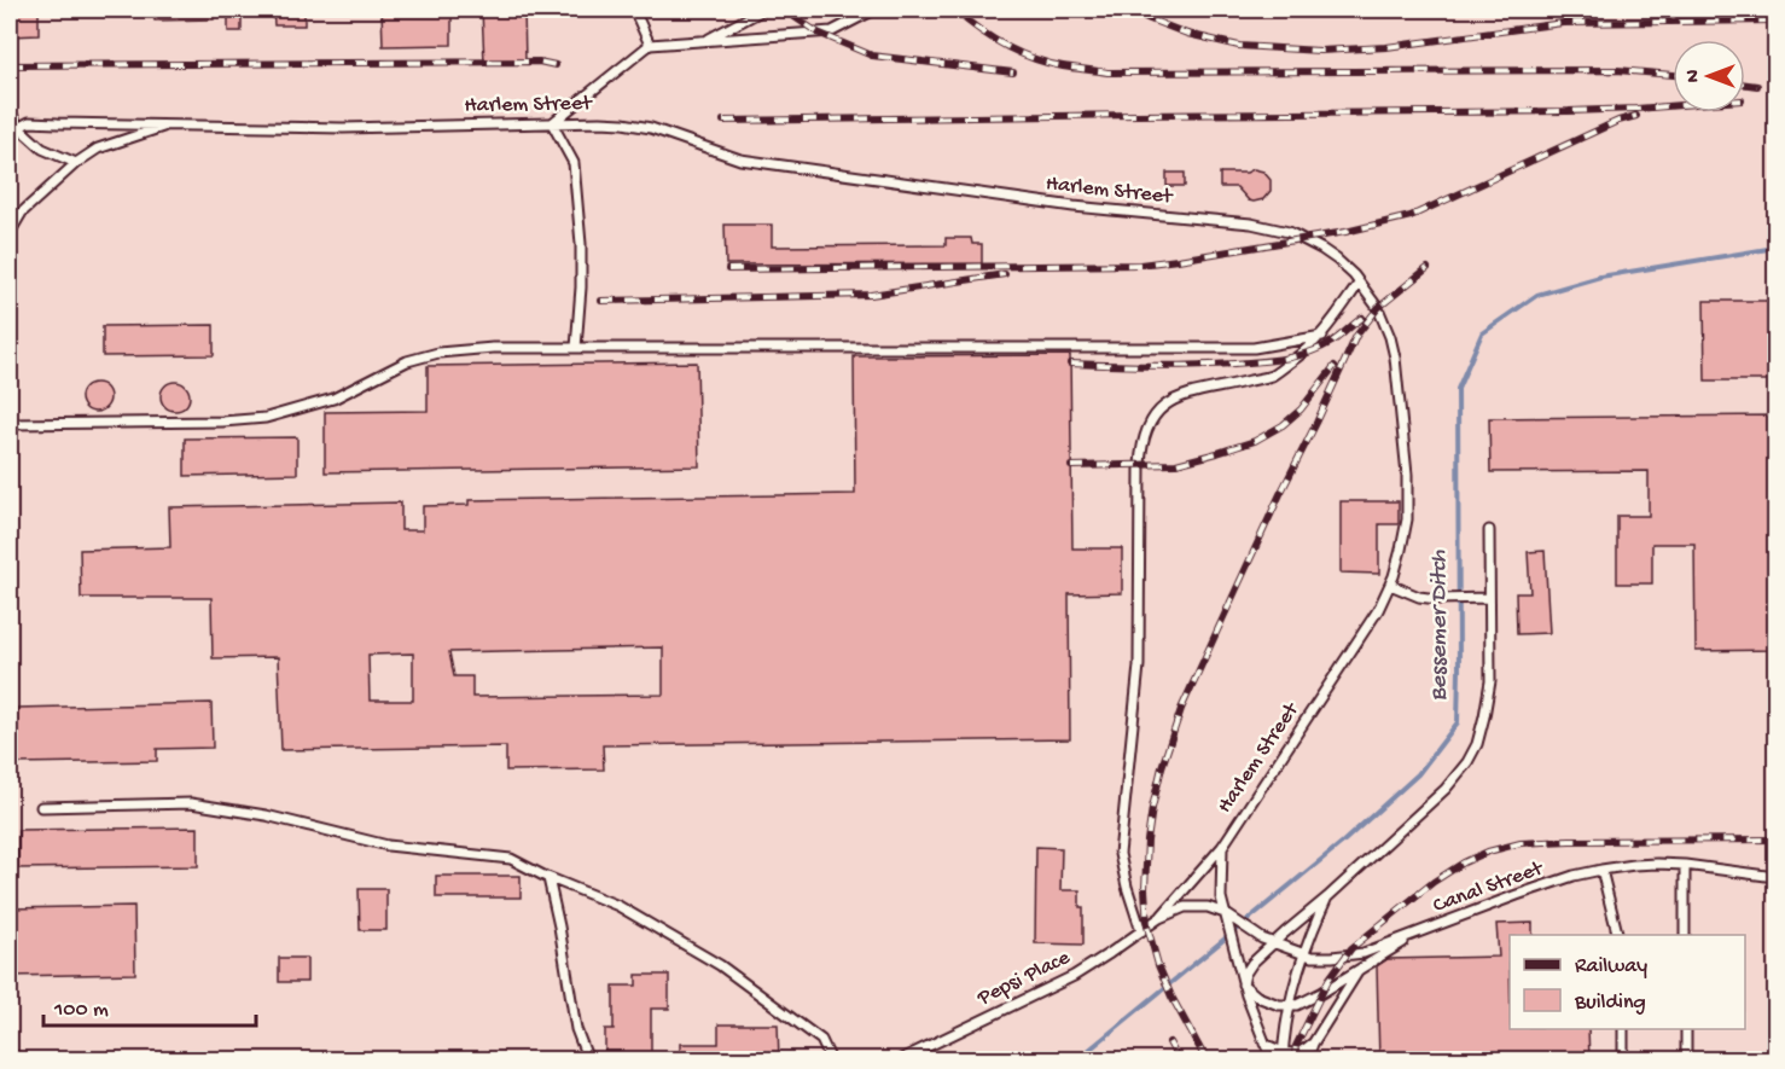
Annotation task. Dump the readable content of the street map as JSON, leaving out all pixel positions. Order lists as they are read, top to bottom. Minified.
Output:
{"streets":{"lane":["Harlem Street","Canal Street","Pepsi Place"]},"crossings":[["Harlem Street","Canal Street"]],"water":["Bessemer Ditch"],"legend":["Railway","Building"],"scale_bar":"100 m","north":"left"}
